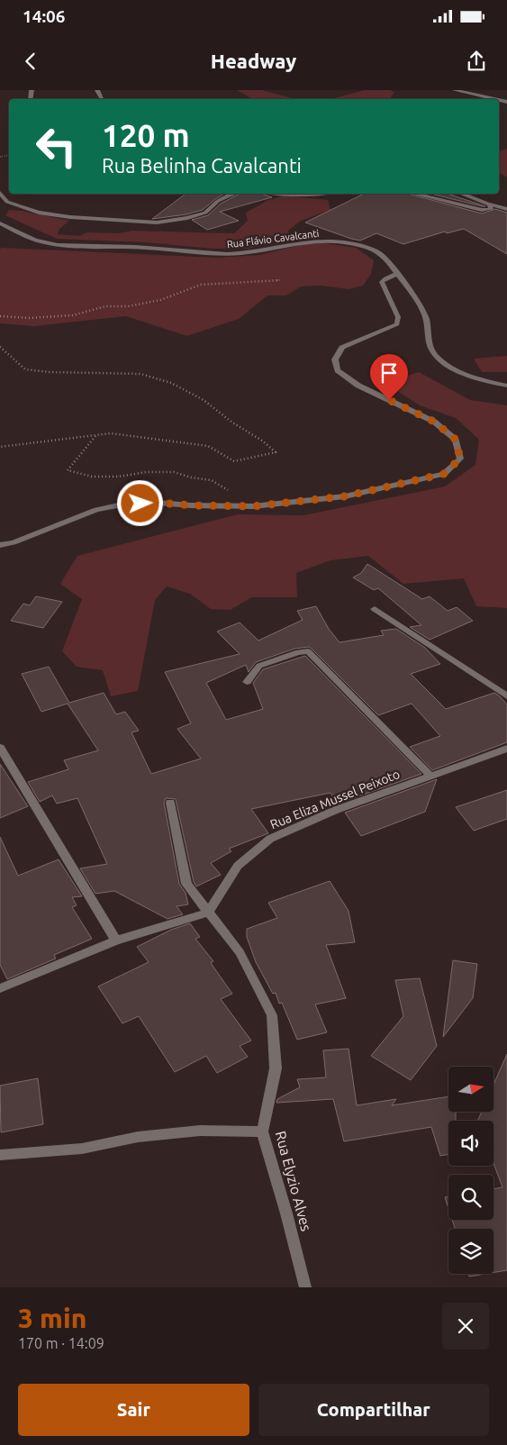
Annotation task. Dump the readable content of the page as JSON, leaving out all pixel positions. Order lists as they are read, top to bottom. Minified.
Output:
{"streets":{"street":["Rua Flávio Cavalcanti","Rua Eliza Mussel Peixoto","Rua Elyzio Alves"]},"crossings":[["Rua Eliza Mussel Peixoto","Rua Elyzio Alves"]],"north":"right","page":{"status":"14:06","header":"Headway","turn":["120 m","Rua Belinha Cavalcanti"],"heading":["3 min","170 m · 14:09"],"buttons":["Sair","Compartilhar"]}}
